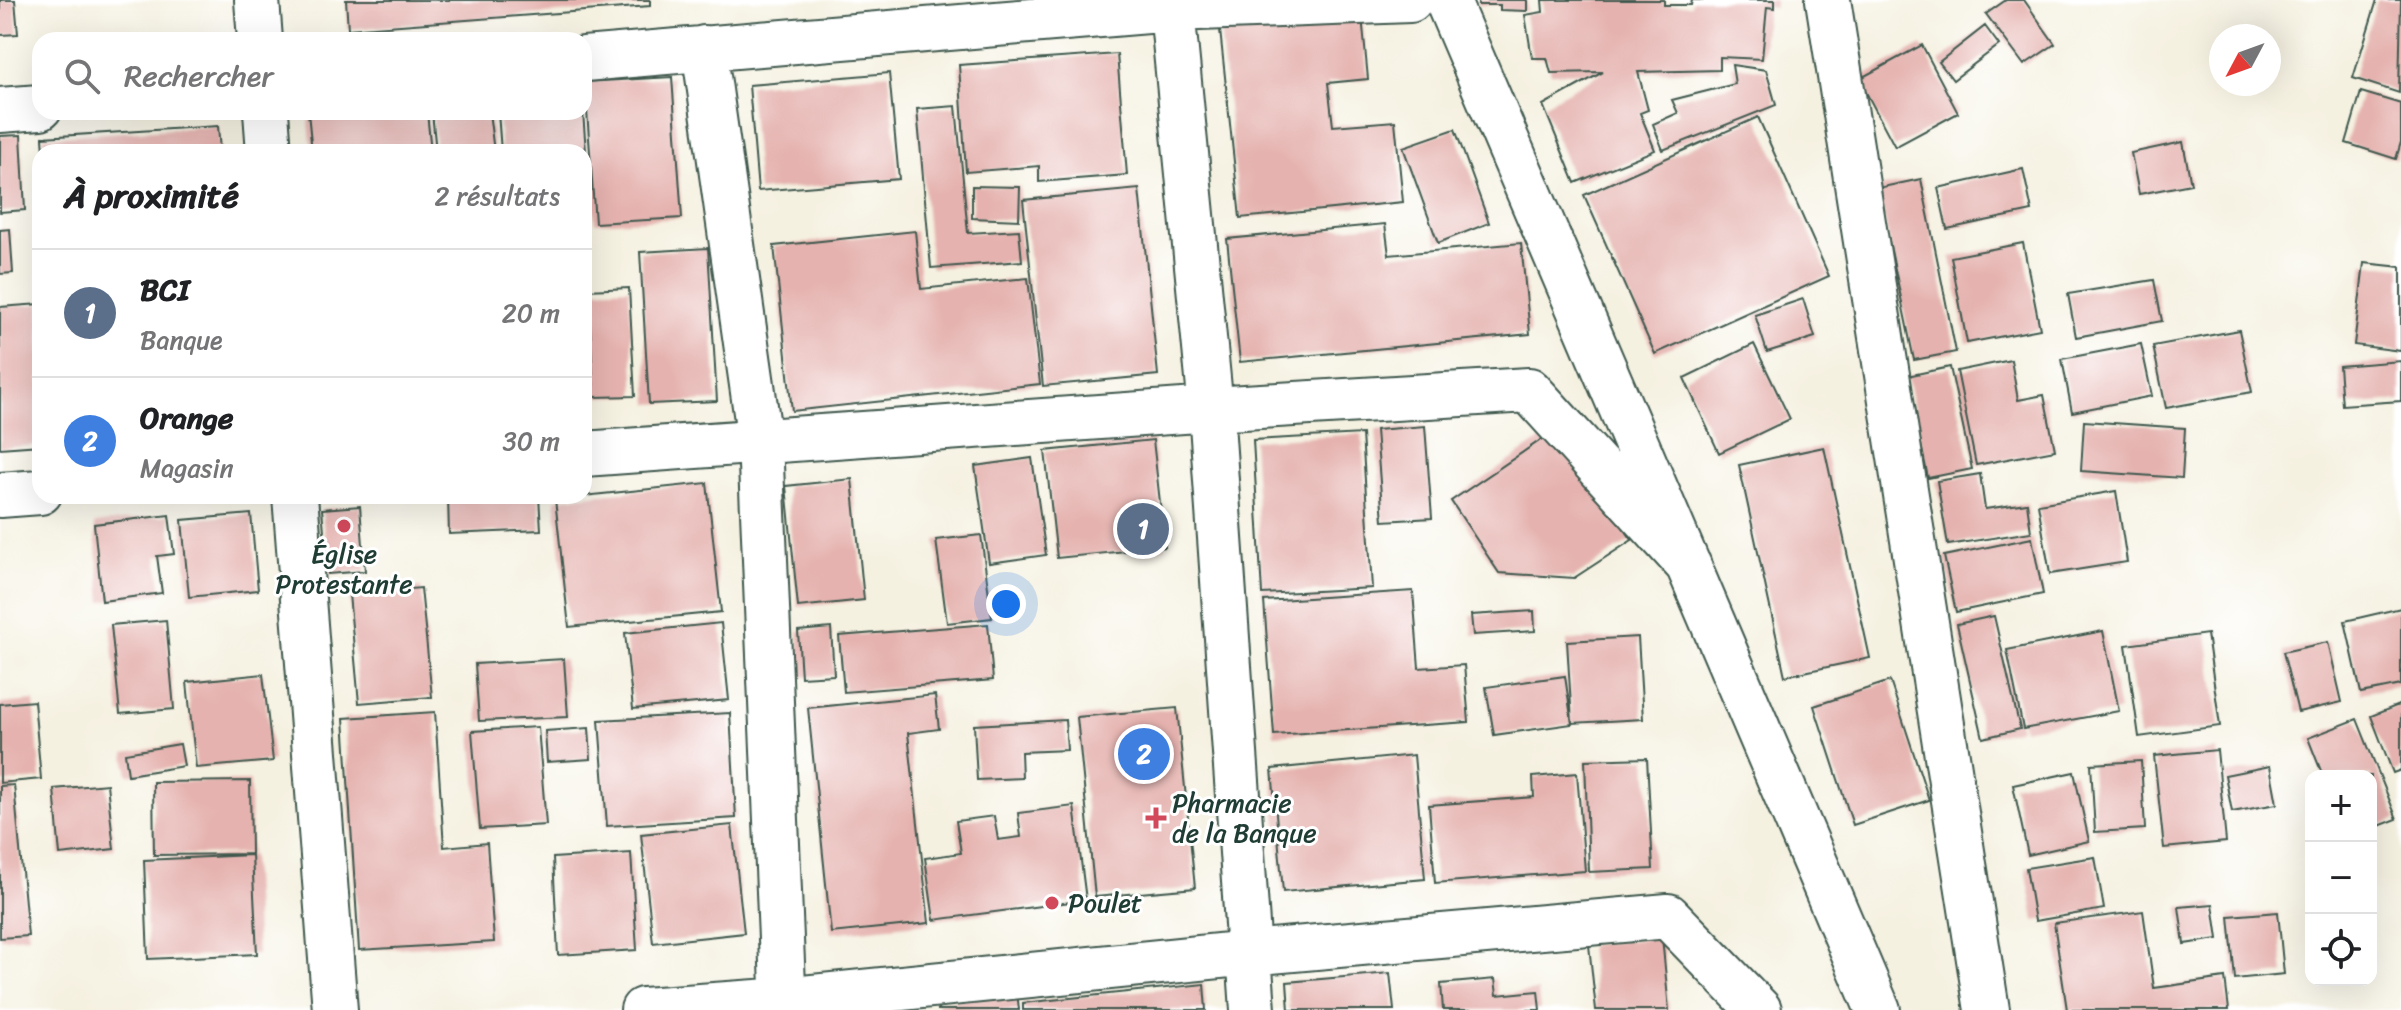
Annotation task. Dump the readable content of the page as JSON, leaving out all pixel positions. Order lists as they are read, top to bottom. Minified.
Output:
{"places":{"other":["Église Protestante","Poulet"],"health":["Pharmacie de la Banque"]},"north":"bottom left","page":{"search":"Rechercher","heading":["À proximité","2 résultats"],"list":[{"mark":"1","name":"BCI","note":"Banque","value":"20 m"},{"mark":"2","name":"Orange","note":"Magasin","value":"30 m"}],"pins":["1","2"],"map_buttons":["+","−"]}}
